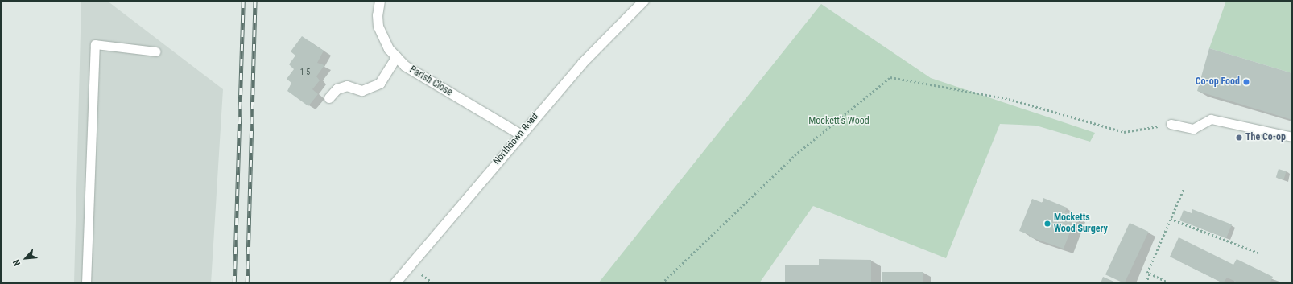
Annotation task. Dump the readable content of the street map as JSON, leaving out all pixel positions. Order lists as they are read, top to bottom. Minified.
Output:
{"streets":{"street":["Parish Close","Northdown Road"]},"crossings":[["Parish Close","Northdown Road"]],"parks":["Mockett's Wood"],"places":["Co-op Food","The Co-op","Mocketts Wood Surgery"],"house_numbers":["1-5"],"north":"bottom left"}
